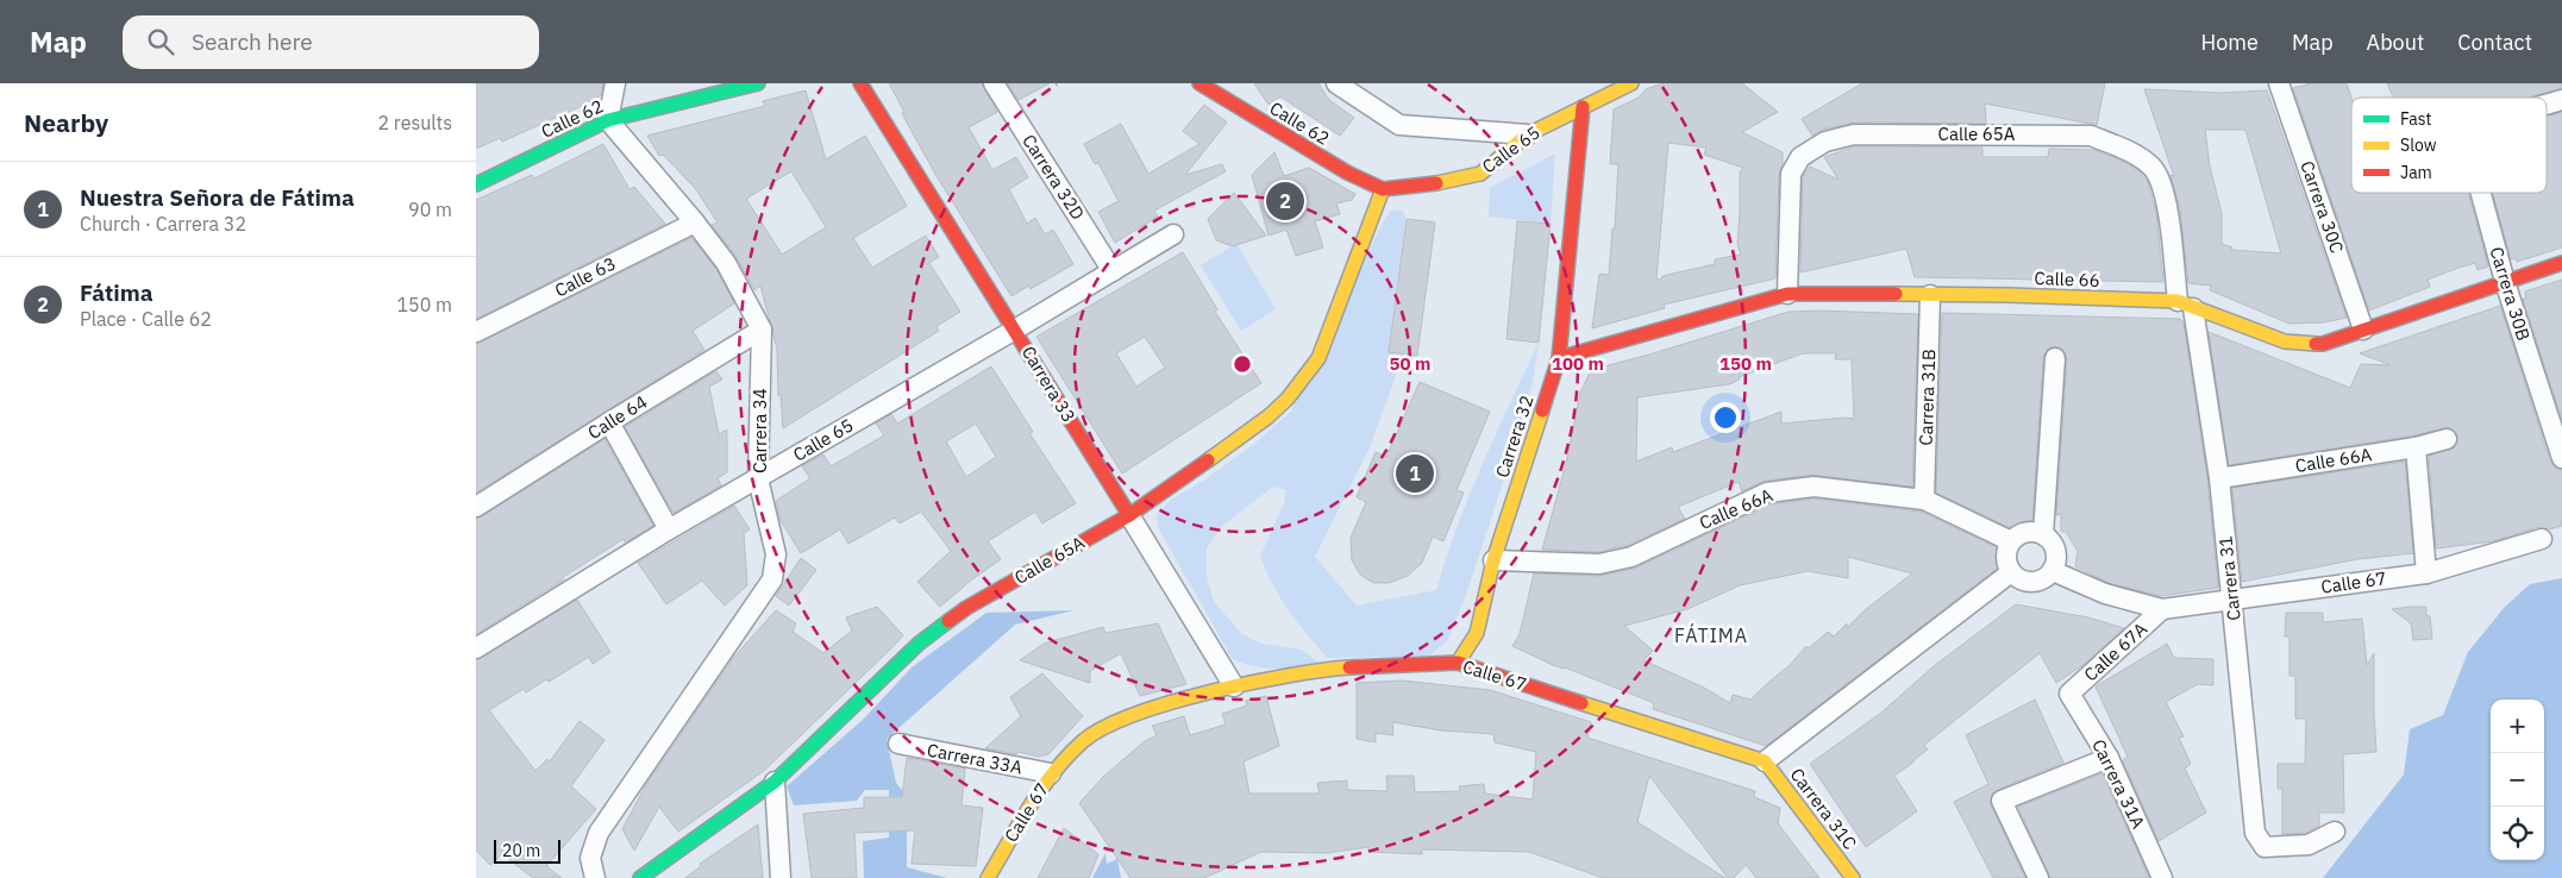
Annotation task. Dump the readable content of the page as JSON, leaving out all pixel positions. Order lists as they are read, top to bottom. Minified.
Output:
{"streets":{"street":["Calle 62","Calle 65A","Calle 65","Carrera 32D","Carrera 30C","Calle 63","Calle 66","Carrera 30B","Carrera 33","Carrera 31B","Calle 64","Carrera 34","Carrera 32","Calle 66A","Carrera 31","Calle 67","Calle 67A","Carrera 33A","Carrera 31A","Carrera 31C"]},"crossings":[["Calle 62","Calle 65A"],["Calle 62","Calle 65"],["Calle 62","Carrera 34"],["Calle 65A","Calle 65"],["Calle 65A","Calle 66"],["Calle 65A","Carrera 33"],["Calle 65A","Carrera 31"],["Calle 65","Carrera 32D"],["Calle 65","Carrera 33"],["Calle 65","Carrera 34"],["Calle 65","Carrera 32"],["Carrera 30C","Calle 66"],["Calle 63","Carrera 34"],["Calle 66","Carrera 30B"],["Calle 66","Carrera 31B"],["Calle 66","Carrera 32"],["Calle 66","Carrera 31"],["Carrera 33","Calle 67"],["Carrera 31B","Calle 66A"],["Calle 64","Carrera 34"],["Carrera 32","Calle 66A"],["Carrera 32","Calle 67"],["Calle 66A","Carrera 31"],["Carrera 31","Calle 67"],["Calle 67","Calle 67A"],["Calle 67","Carrera 33A"],["Calle 67","Carrera 31C"],["Calle 67A","Carrera 31A"]],"districts":["FÁTIMA"],"legend":["Fast","Slow","Jam"],"scale_bar":"20 m","page":{"header":"Map","search":"Search here","nav":["Home","Map","About","Contact"],"heading":["Nearby","2 results"],"list":[{"mark":"1","name":"Nuestra Señora de Fátima","note":"Church · Carrera 32","value":"90 m"},{"mark":"2","name":"Fátima","note":"Place · Calle 62","value":"150 m"}],"pins":["2","1"],"map_buttons":["+","−"],"scale":"20 m"},"rings":["50 m","100 m","150 m"]}
